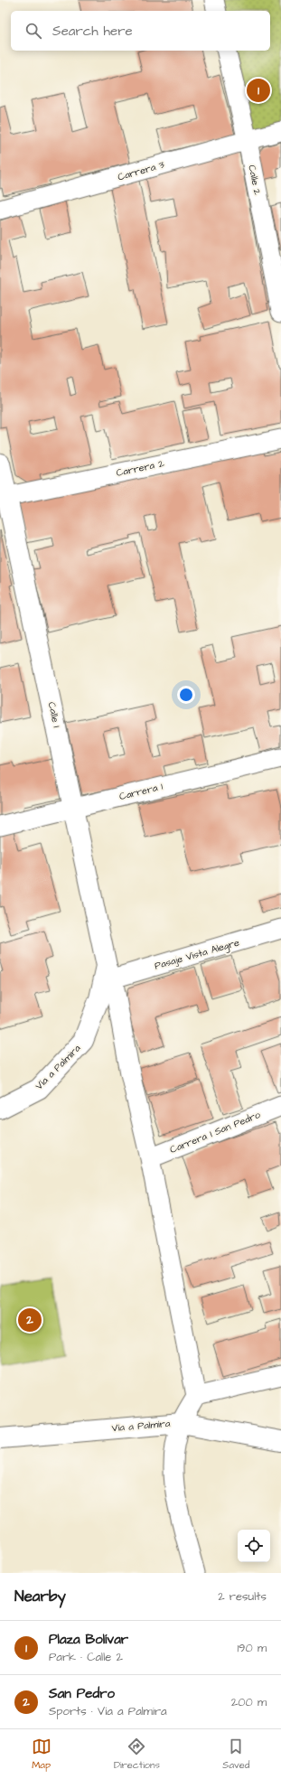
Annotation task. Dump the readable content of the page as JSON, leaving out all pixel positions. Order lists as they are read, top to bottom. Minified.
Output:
{"streets":{"street":["Carrera 3","Calle 2","Carrera 2","Calle 1","Carrera 1","Pasaje Vista Alegre","Vía a Palmira","Carrera 1 San Pedro"]},"crossings":[["Carrera 3","Calle 2"],["Carrera 2","Calle 1"],["Calle 1","Carrera 1"],["Calle 1","Pasaje Vista Alegre"],["Calle 1","Vía a Palmira"],["Pasaje Vista Alegre","Vía a Palmira"]],"page":{"search":"Search here","pins":["1","2"],"heading":["Nearby","2 results"],"list":[{"mark":"1","name":"Plaza Bolívar","note":"Park · Calle 2","value":"190 m"},{"mark":"2","name":"San Pedro","note":"Sports · Vía a Palmira","value":"200 m"}],"nav":["Map","Directions","Saved"]}}
